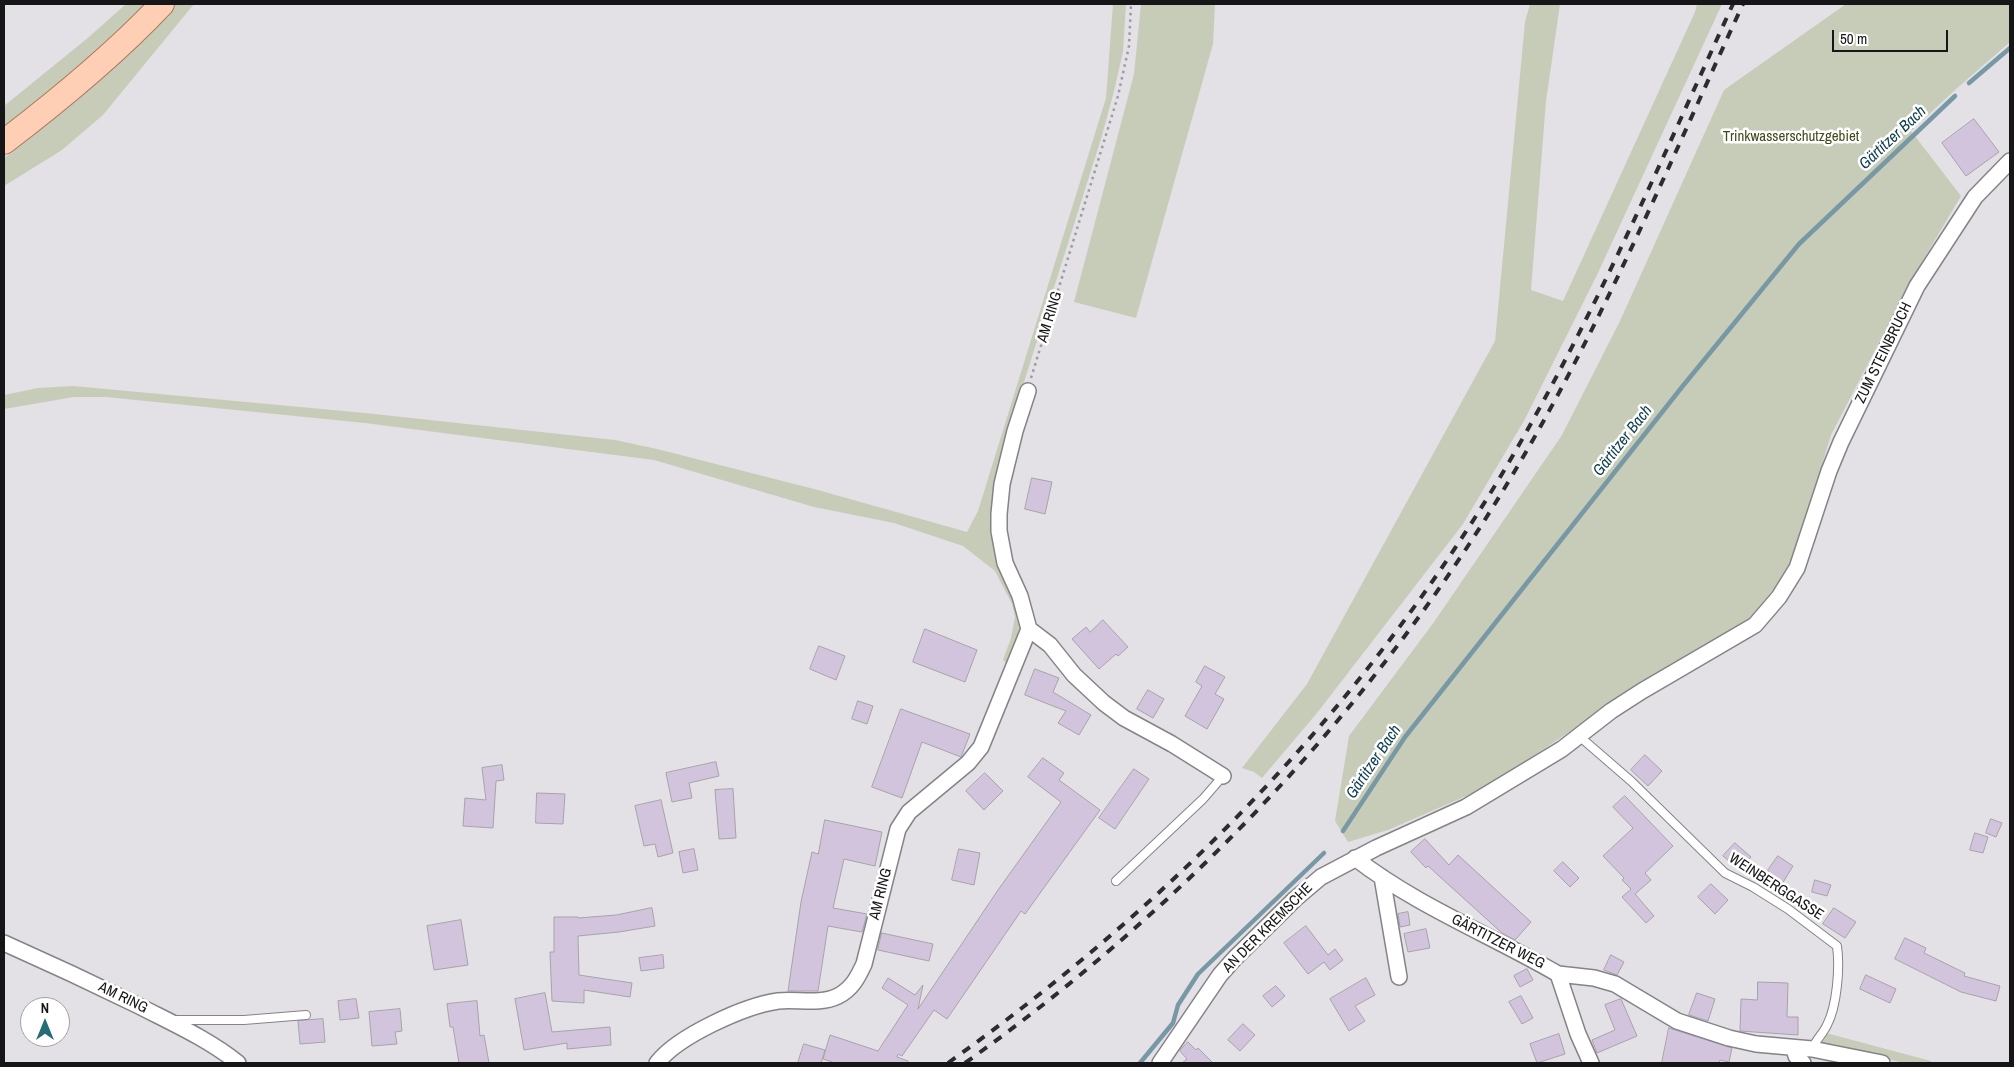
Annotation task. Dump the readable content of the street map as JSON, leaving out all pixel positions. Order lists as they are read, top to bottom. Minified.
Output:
{"streets":{"street":["AM RING","ZUM STEINBRUCH","AN DER KREMSCHE","GÄRTITZER WEG"],"lane":["WEINBERGGASSE"]},"crossings":[["ZUM STEINBRUCH","WEINBERGGASSE"],["ZUM STEINBRUCH","AN DER KREMSCHE"],["WEINBERGGASSE","AN DER KREMSCHE"],["AN DER KREMSCHE","GÄRTITZER WEG"]],"water":["Gärtitzer Bach"],"parks":["Trinkwasserschutzgebiet"],"scale_bar":"50 m","north":"top"}
